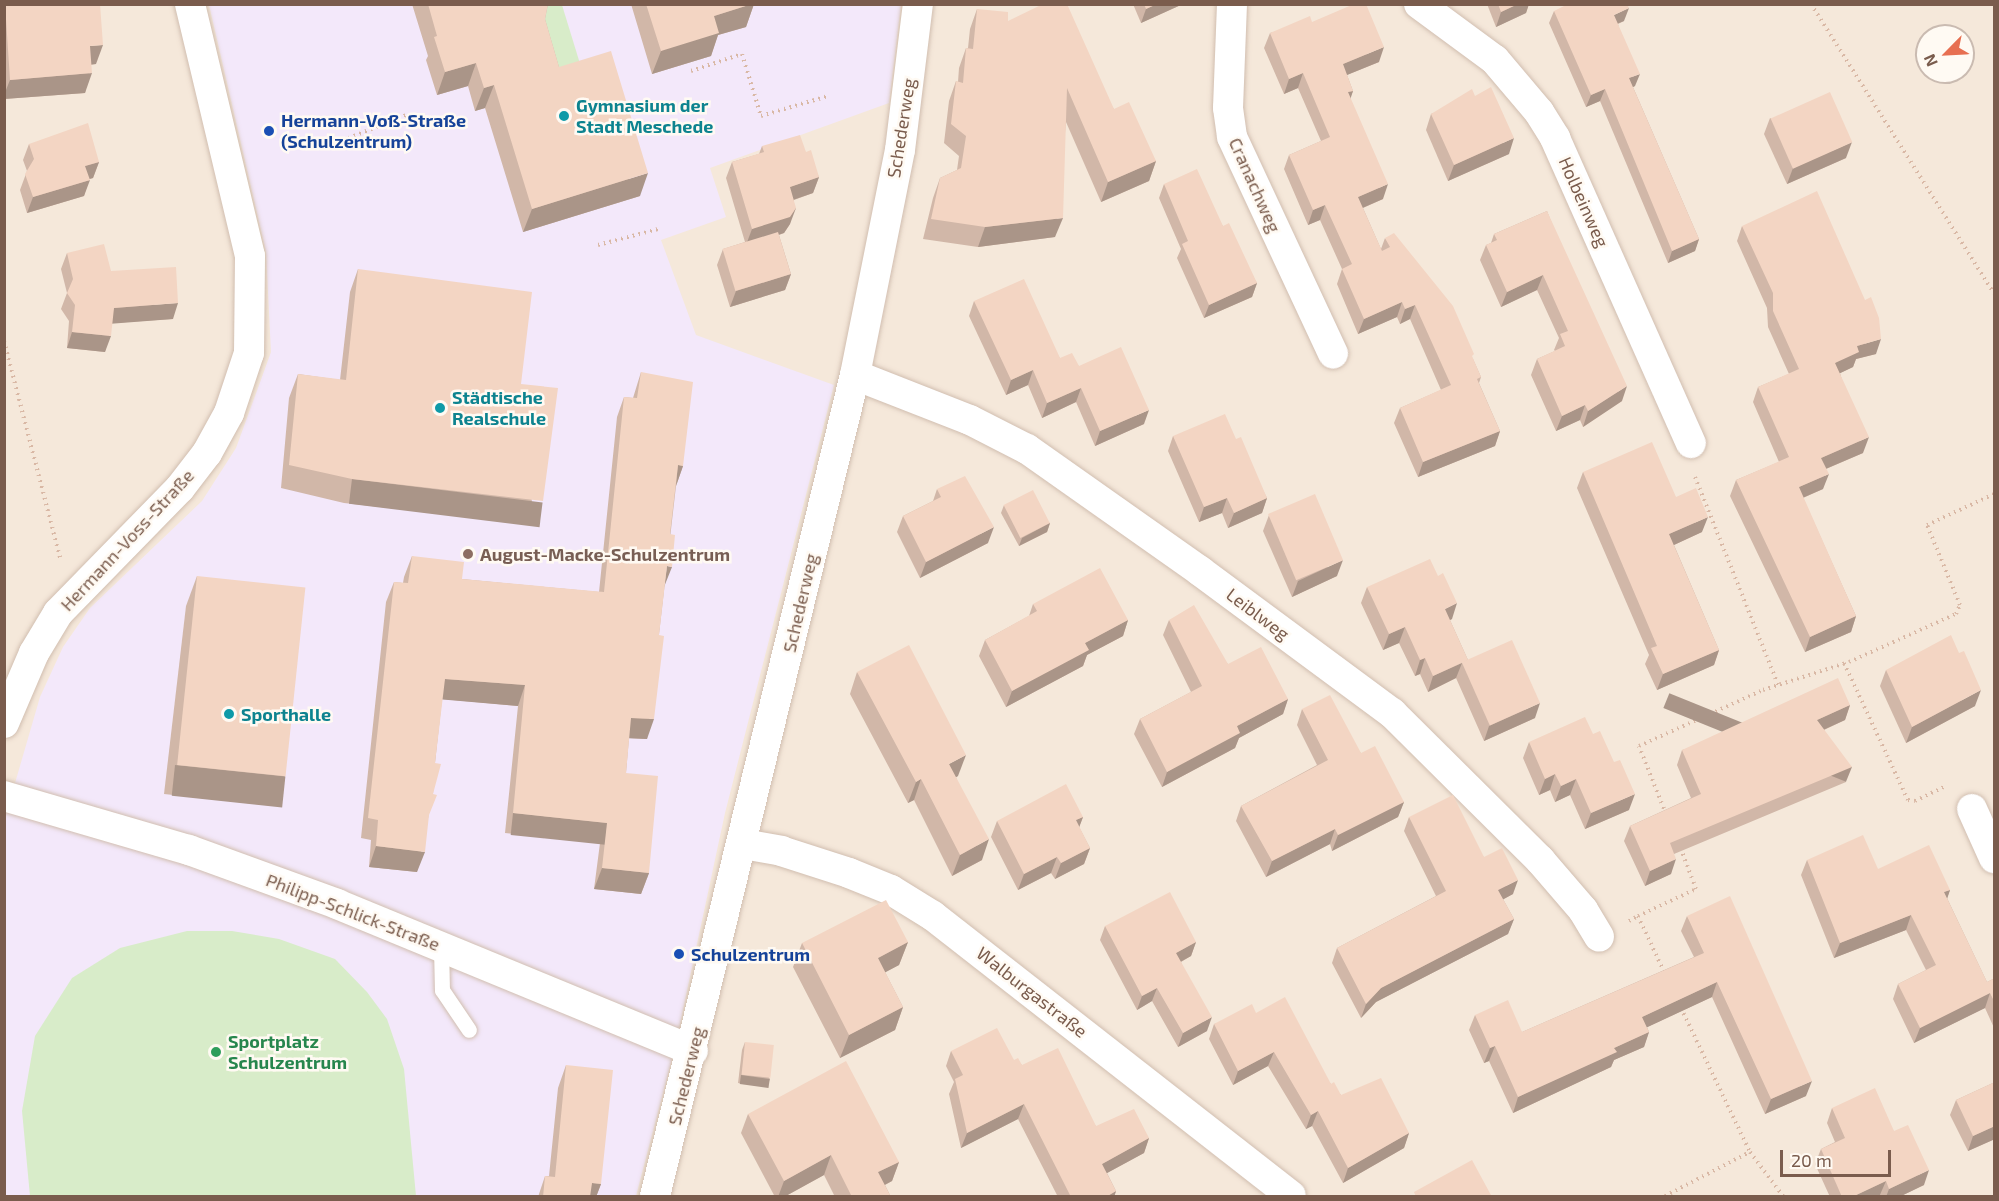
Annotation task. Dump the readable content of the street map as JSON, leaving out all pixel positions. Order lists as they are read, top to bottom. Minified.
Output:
{"streets":{"street":["Schederweg","Cranachweg","Holbeinweg","Hermann-Voss-Straße","Leiblweg","Philipp-Schlick-Straße","Walburgastraße"]},"crossings":[["Schederweg","Leiblweg"],["Schederweg","Philipp-Schlick-Straße"],["Schederweg","Walburgastraße"]],"places":["Gymnasium der Stadt Meschede","Hermann-Voß-Straße (Schulzentrum)","Städtische Realschule","August-Macke-Schulzentrum","Sporthalle","Schulzentrum","Sportplatz Schulzentrum"],"scale_bar":"20 m","north":"bottom left"}
